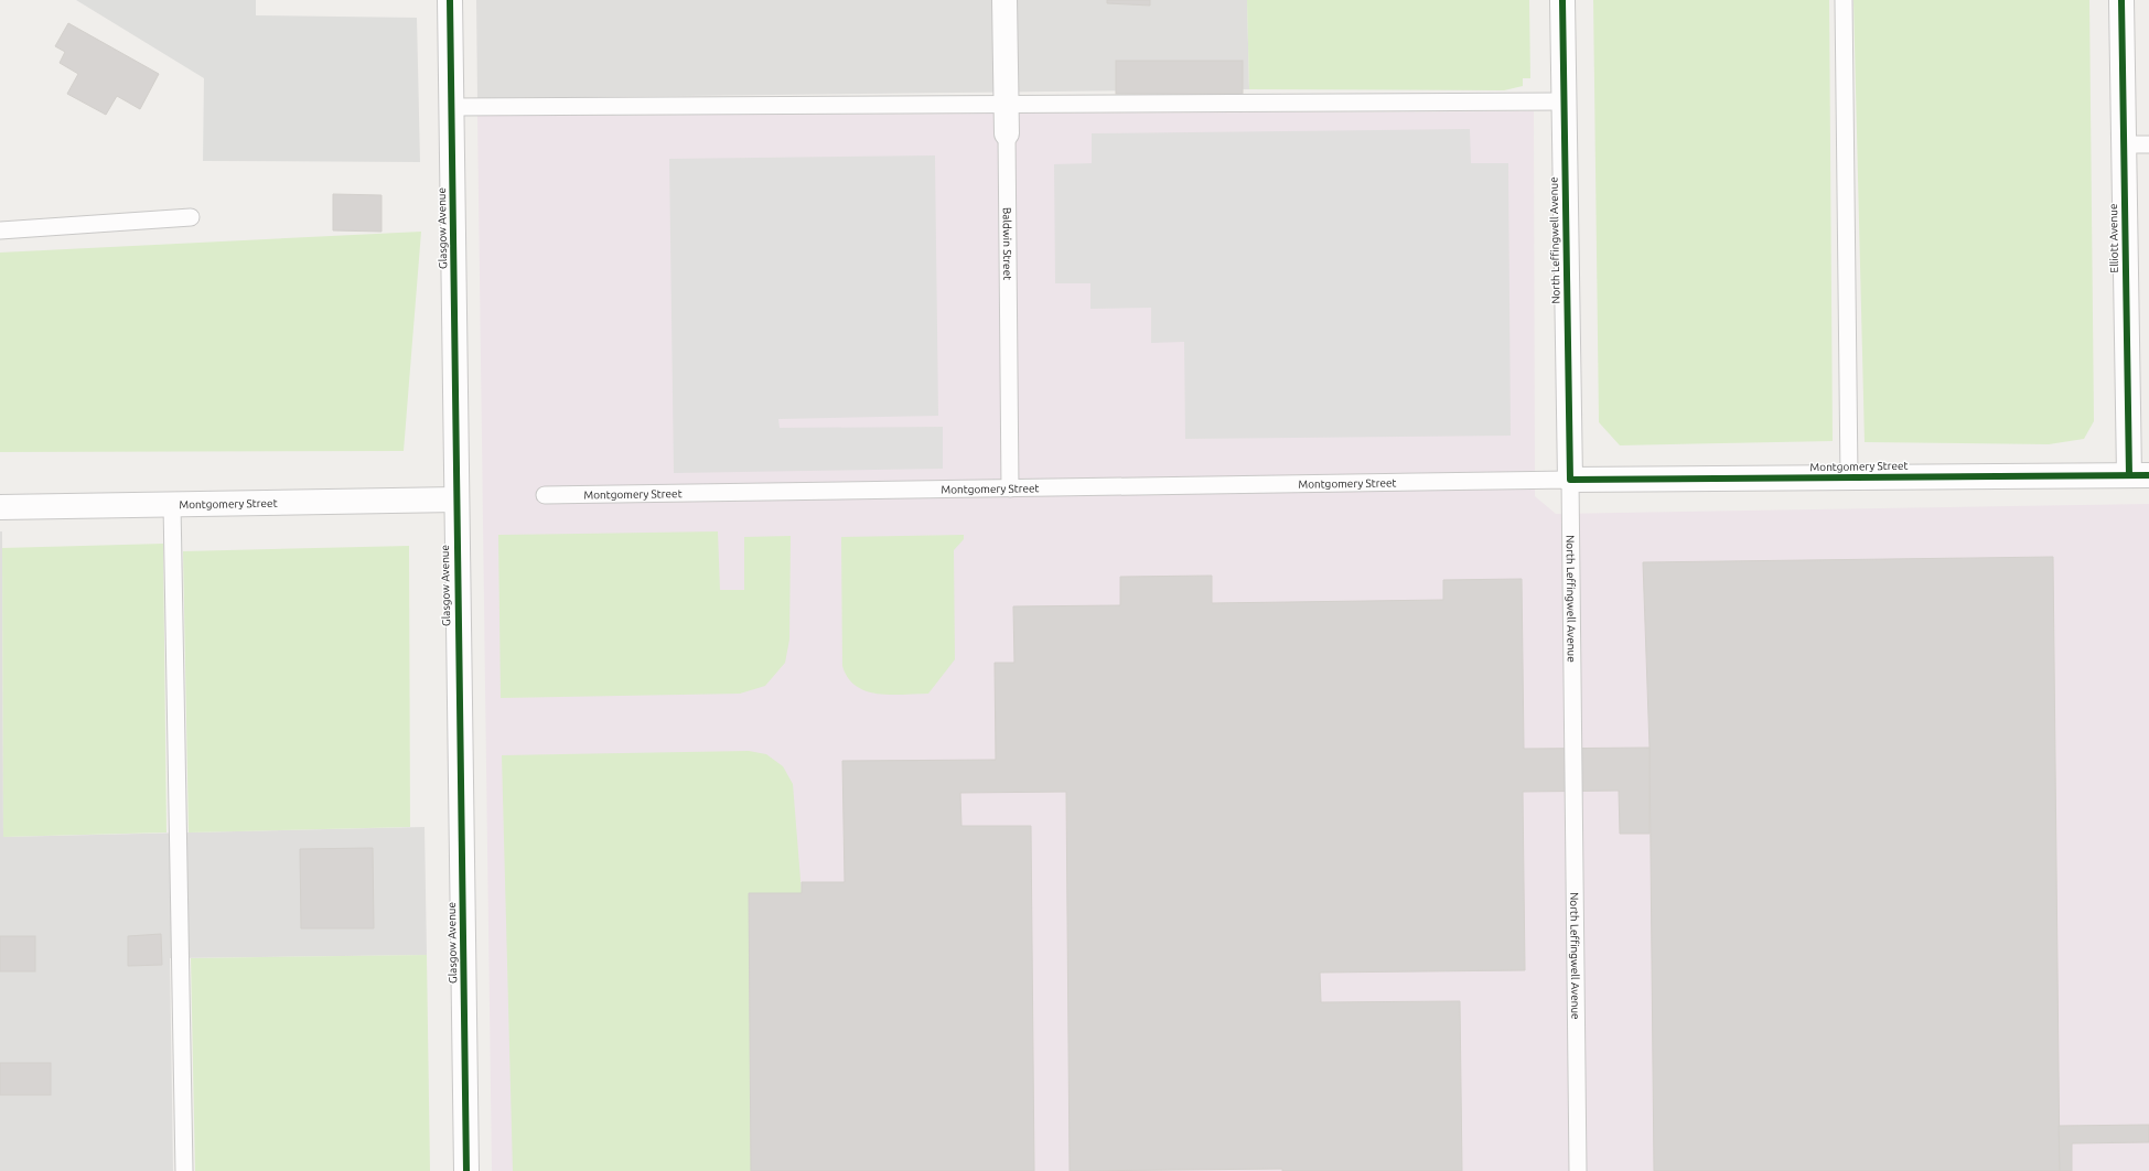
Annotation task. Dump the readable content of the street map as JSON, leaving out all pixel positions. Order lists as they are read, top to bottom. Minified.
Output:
{"streets":{"street":["Glasgow Avenue","Elliott Avenue","North Leffingwell Avenue","Baldwin Street","Montgomery Street"]},"crossings":[["Glasgow Avenue","Montgomery Street"],["Elliott Avenue","Montgomery Street"],["North Leffingwell Avenue","Montgomery Street"],["Baldwin Street","Montgomery Street"]]}
